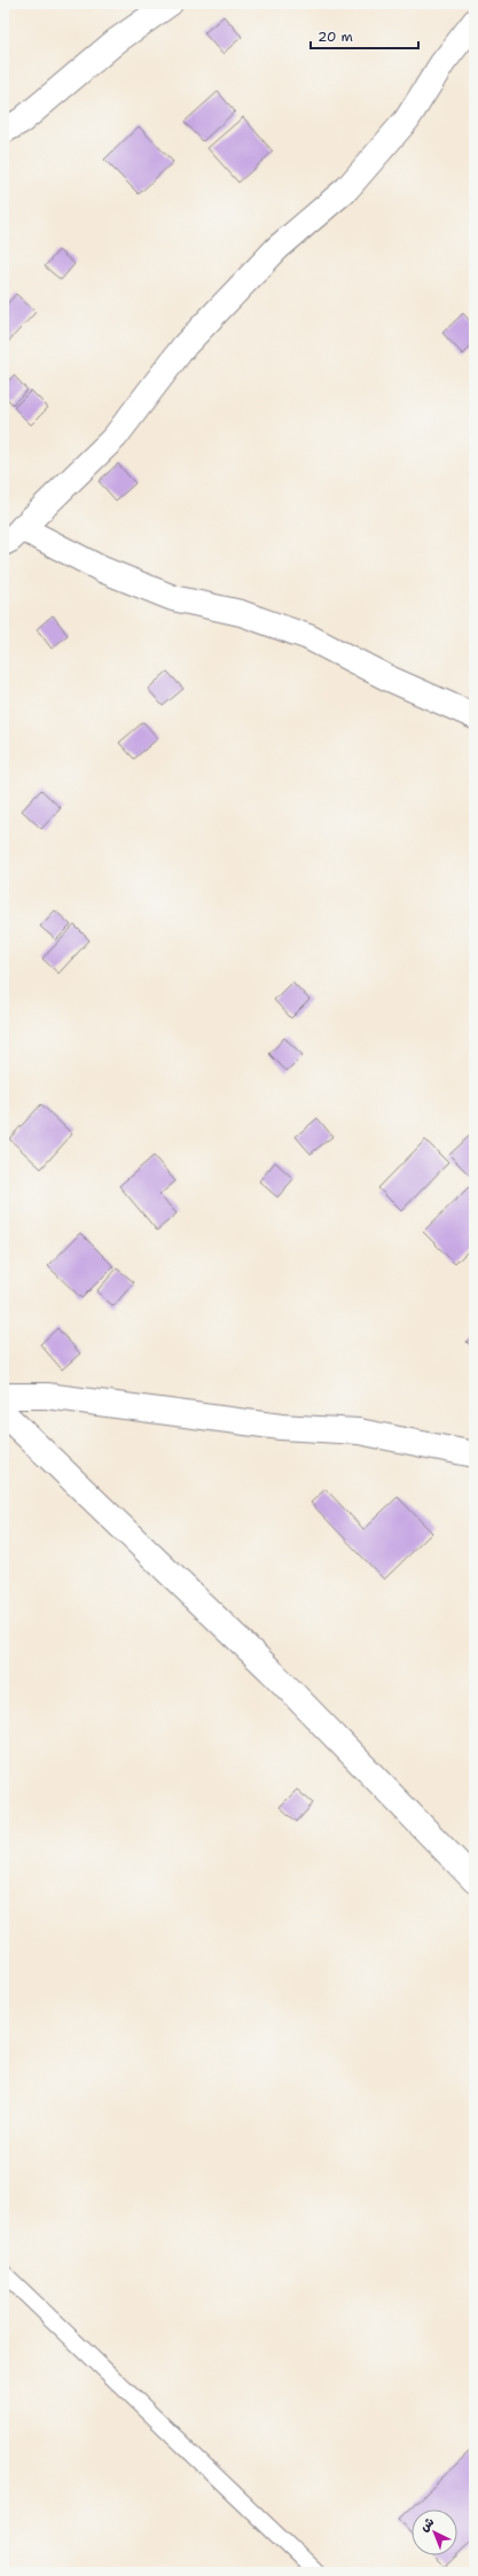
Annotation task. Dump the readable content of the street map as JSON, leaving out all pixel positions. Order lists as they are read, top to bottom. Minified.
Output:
{"scale_bar":"20 m","north":"top left"}
